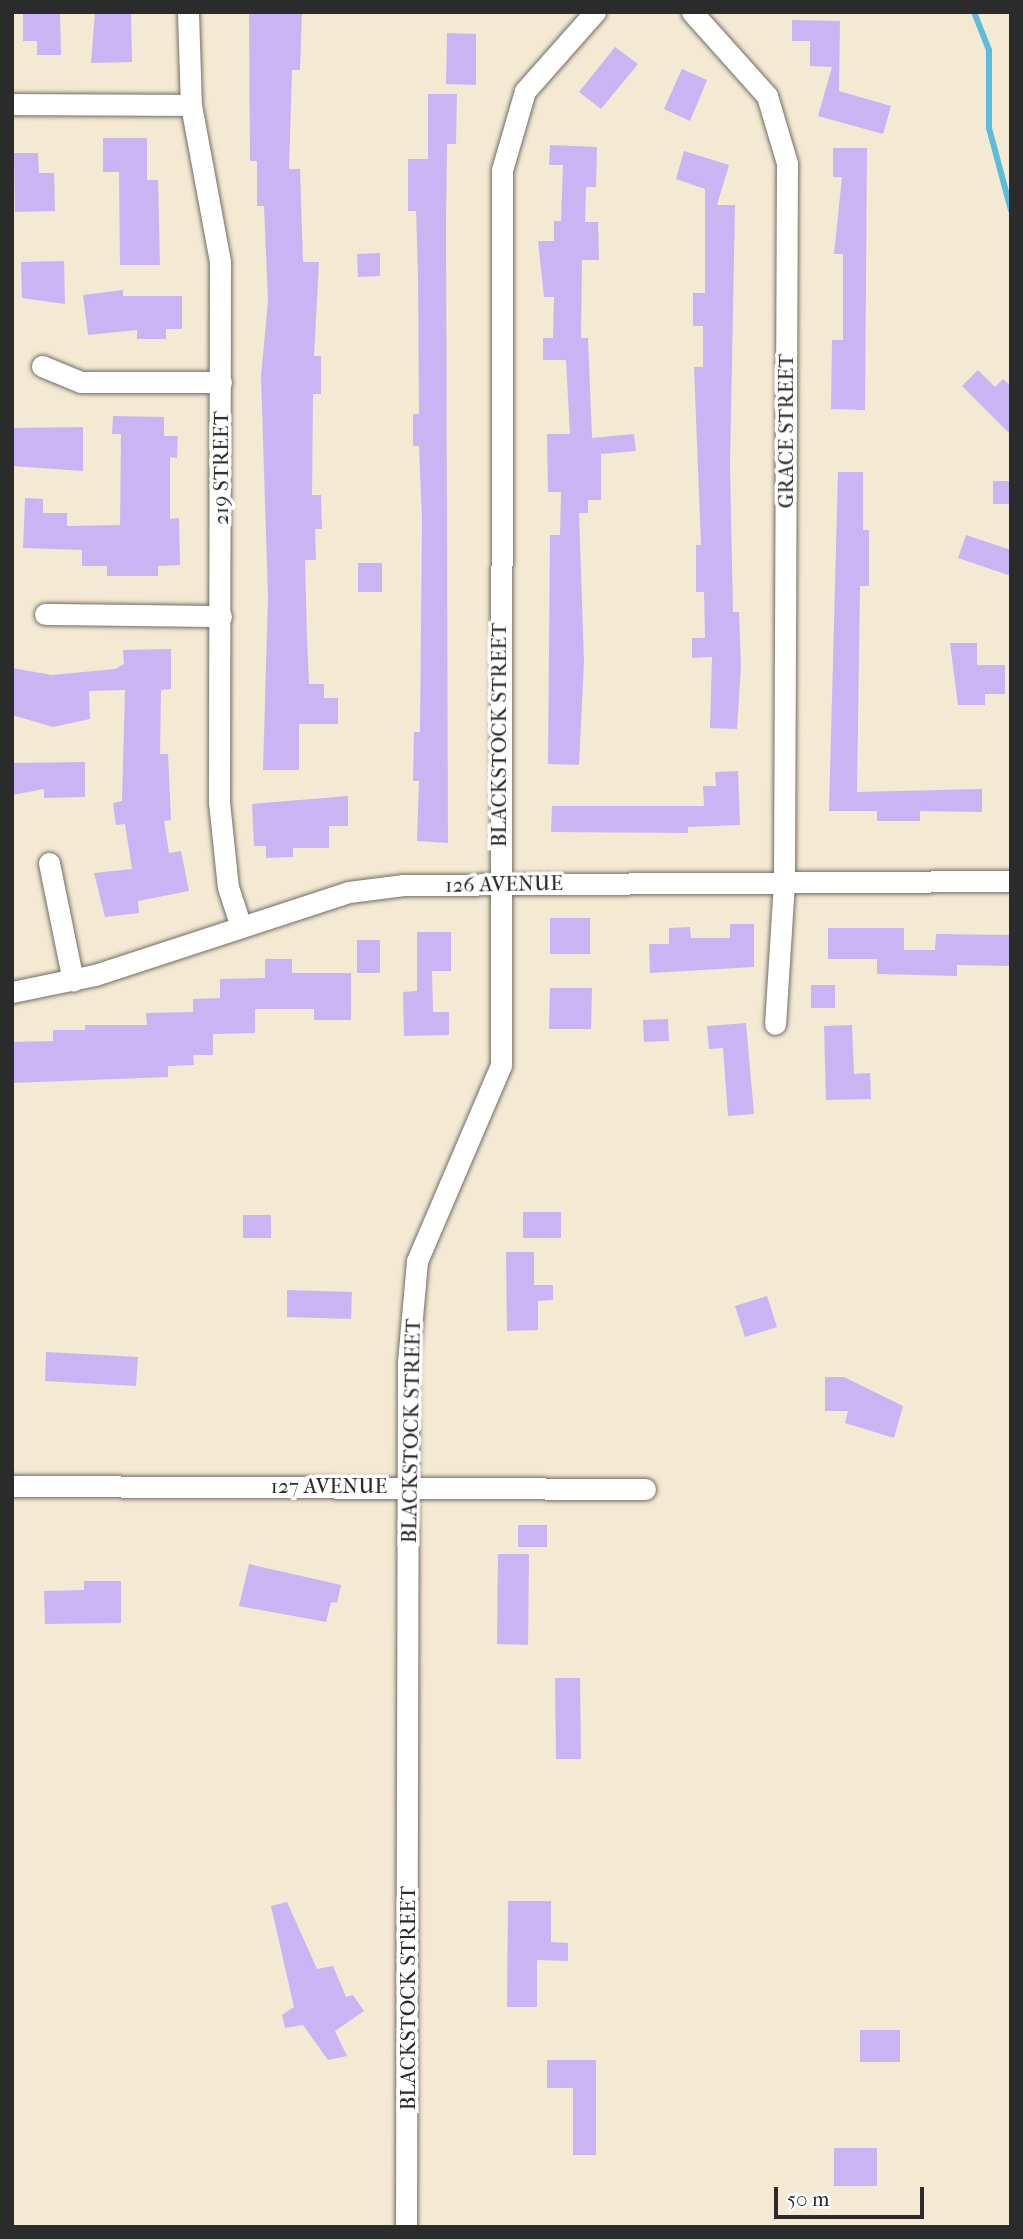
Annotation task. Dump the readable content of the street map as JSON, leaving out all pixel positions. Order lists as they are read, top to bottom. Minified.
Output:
{"streets":{"street":["GRACE STREET","219 STREET","BLACKSTOCK STREET","126 AVENUE","127 AVENUE"]},"crossings":[["GRACE STREET","126 AVENUE"],["219 STREET","126 AVENUE"],["BLACKSTOCK STREET","126 AVENUE"],["BLACKSTOCK STREET","127 AVENUE"]],"scale_bar":"50 m"}
